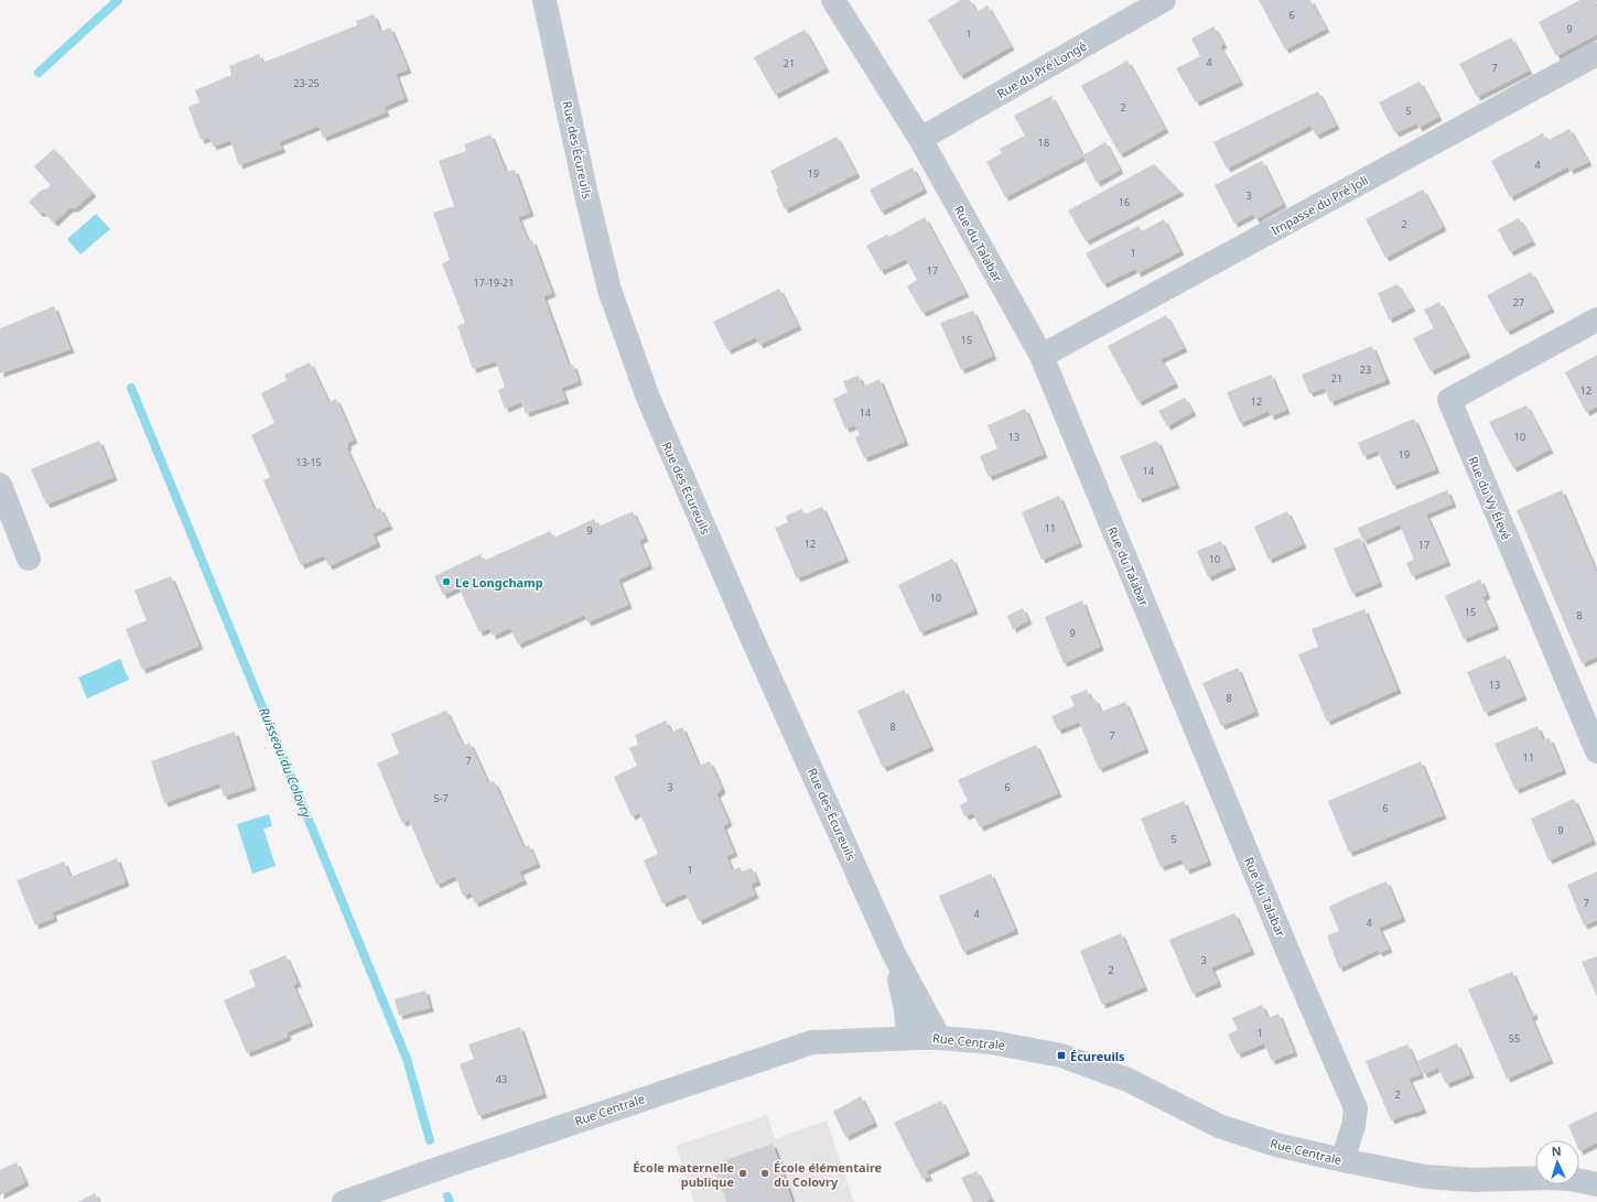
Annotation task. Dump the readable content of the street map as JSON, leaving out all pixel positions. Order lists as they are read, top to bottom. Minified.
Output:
{"streets":{"street":["Rue du Pré Longé","Rue des Écureuils","Impasse du Pré Joli","Rue du Talabar","Rue du Vy Élevé","Rue Centrale"]},"crossings":[["Rue du Pré Longé","Rue du Talabar"],["Rue des Écureuils","Rue Centrale"],["Impasse du Pré Joli","Rue du Talabar"],["Rue du Talabar","Rue Centrale"]],"water":["Ruisseau du Colovry"],"places":{"other":["Le Longchamp","École maternelle publique","École élémentaire du Colovry"],"transit":["Écureuils"]},"house_numbers":["6","9","1","4","21","7","23-25","2","5","18","4","19","3","16","2","1","17","17-19-21","27","15","23","21","12","12","14","13","10","19","13-15","14","11","9","12","17","10","10","15","8","9","13","8","8","7","11","7","3","6","5-7","6","9","5","1","7","4","4","3","2","1","55","43","2"],"north":"top"}
